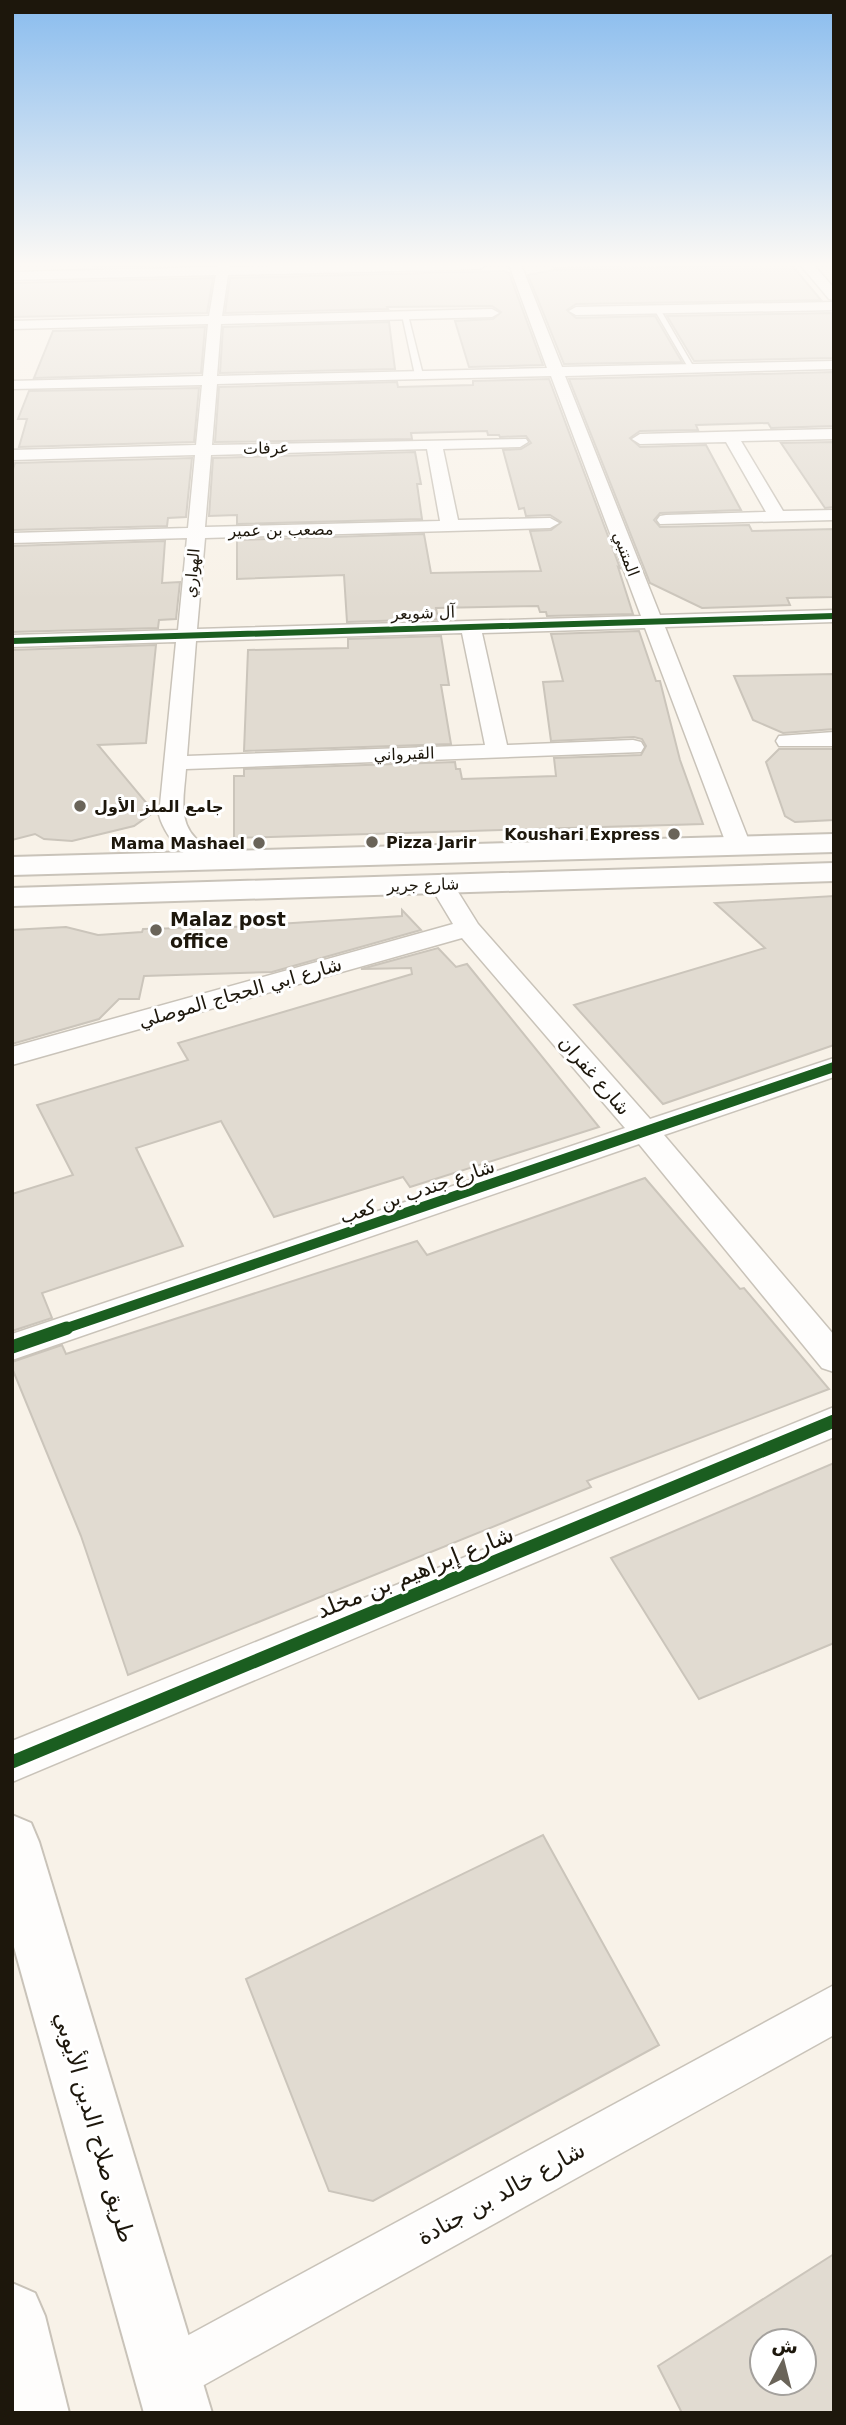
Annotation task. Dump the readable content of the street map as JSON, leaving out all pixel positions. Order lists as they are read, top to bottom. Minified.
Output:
{"streets":{"main road":["شارع جرير","طريق صلاح الدين الأيوبي"],"street":["عرفات","مصعب بن عمير","المتنبي","الهواري","آل شويعر","القيرواني","شارع ابي الحجاج الموصلي","شارع غفران","شارع جندب بن كعب","شارع إبراهيم بن مخلد","شارع خالد بن جنادة"]},"crossings":[["عرفات","الهواري"],["مصعب بن عمير","الهواري"],["المتنبي","آل شويعر"],["المتنبي","شارع جرير"],["الهواري","آل شويعر"],["الهواري","القيرواني"],["الهواري","شارع جرير"],["شارع جرير","شارع غفران"],["شارع ابي الحجاج الموصلي","شارع غفران"],["شارع غفران","شارع جندب بن كعب"],["طريق صلاح الدين الأيوبي","شارع خالد بن جنادة"]],"places":["جامع الملز الأول","Koushari Express","Pizza Jarir","Mama Mashael","Malaz post office"],"north":"top"}
